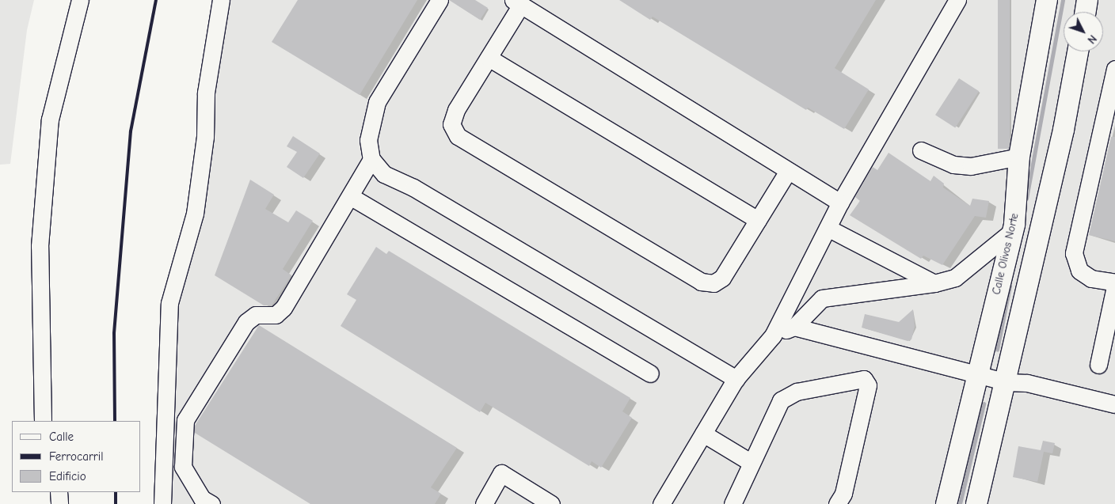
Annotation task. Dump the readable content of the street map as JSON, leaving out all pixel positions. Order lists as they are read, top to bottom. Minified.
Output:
{"streets":{"main road":["Calle Olivos Norte"]},"legend":["Calle","Ferrocarril","Edificio"],"north":"bottom right"}
